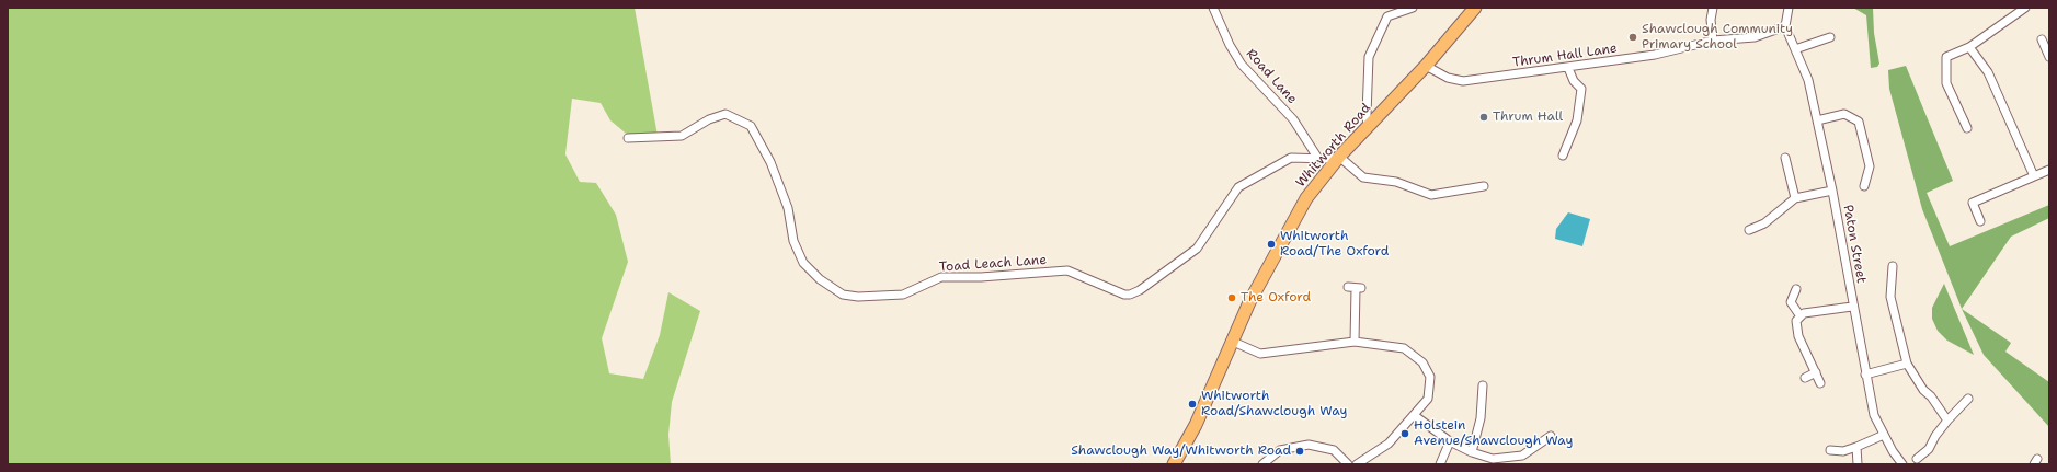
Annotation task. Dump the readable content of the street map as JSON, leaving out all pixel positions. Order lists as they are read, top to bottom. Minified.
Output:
{"streets":{"main road":["Whitworth Road"],"street":["Thrum Hall Lane","Road Lane","Paton Street","Toad Leach Lane"]},"crossings":[["Thrum Hall Lane","Whitworth Road"],["Thrum Hall Lane","Paton Street"],["Road Lane","Toad Leach Lane"],["Whitworth Road","Toad Leach Lane"]],"places":["Shawclough Community Primary School","Thrum Hall","Whitworth Road/The Oxford","The Oxford","Whitworth Road/Shawclough Way","Holstein Avenue/Shawclough Way","Shawclough Way/Whitworth Road"]}
